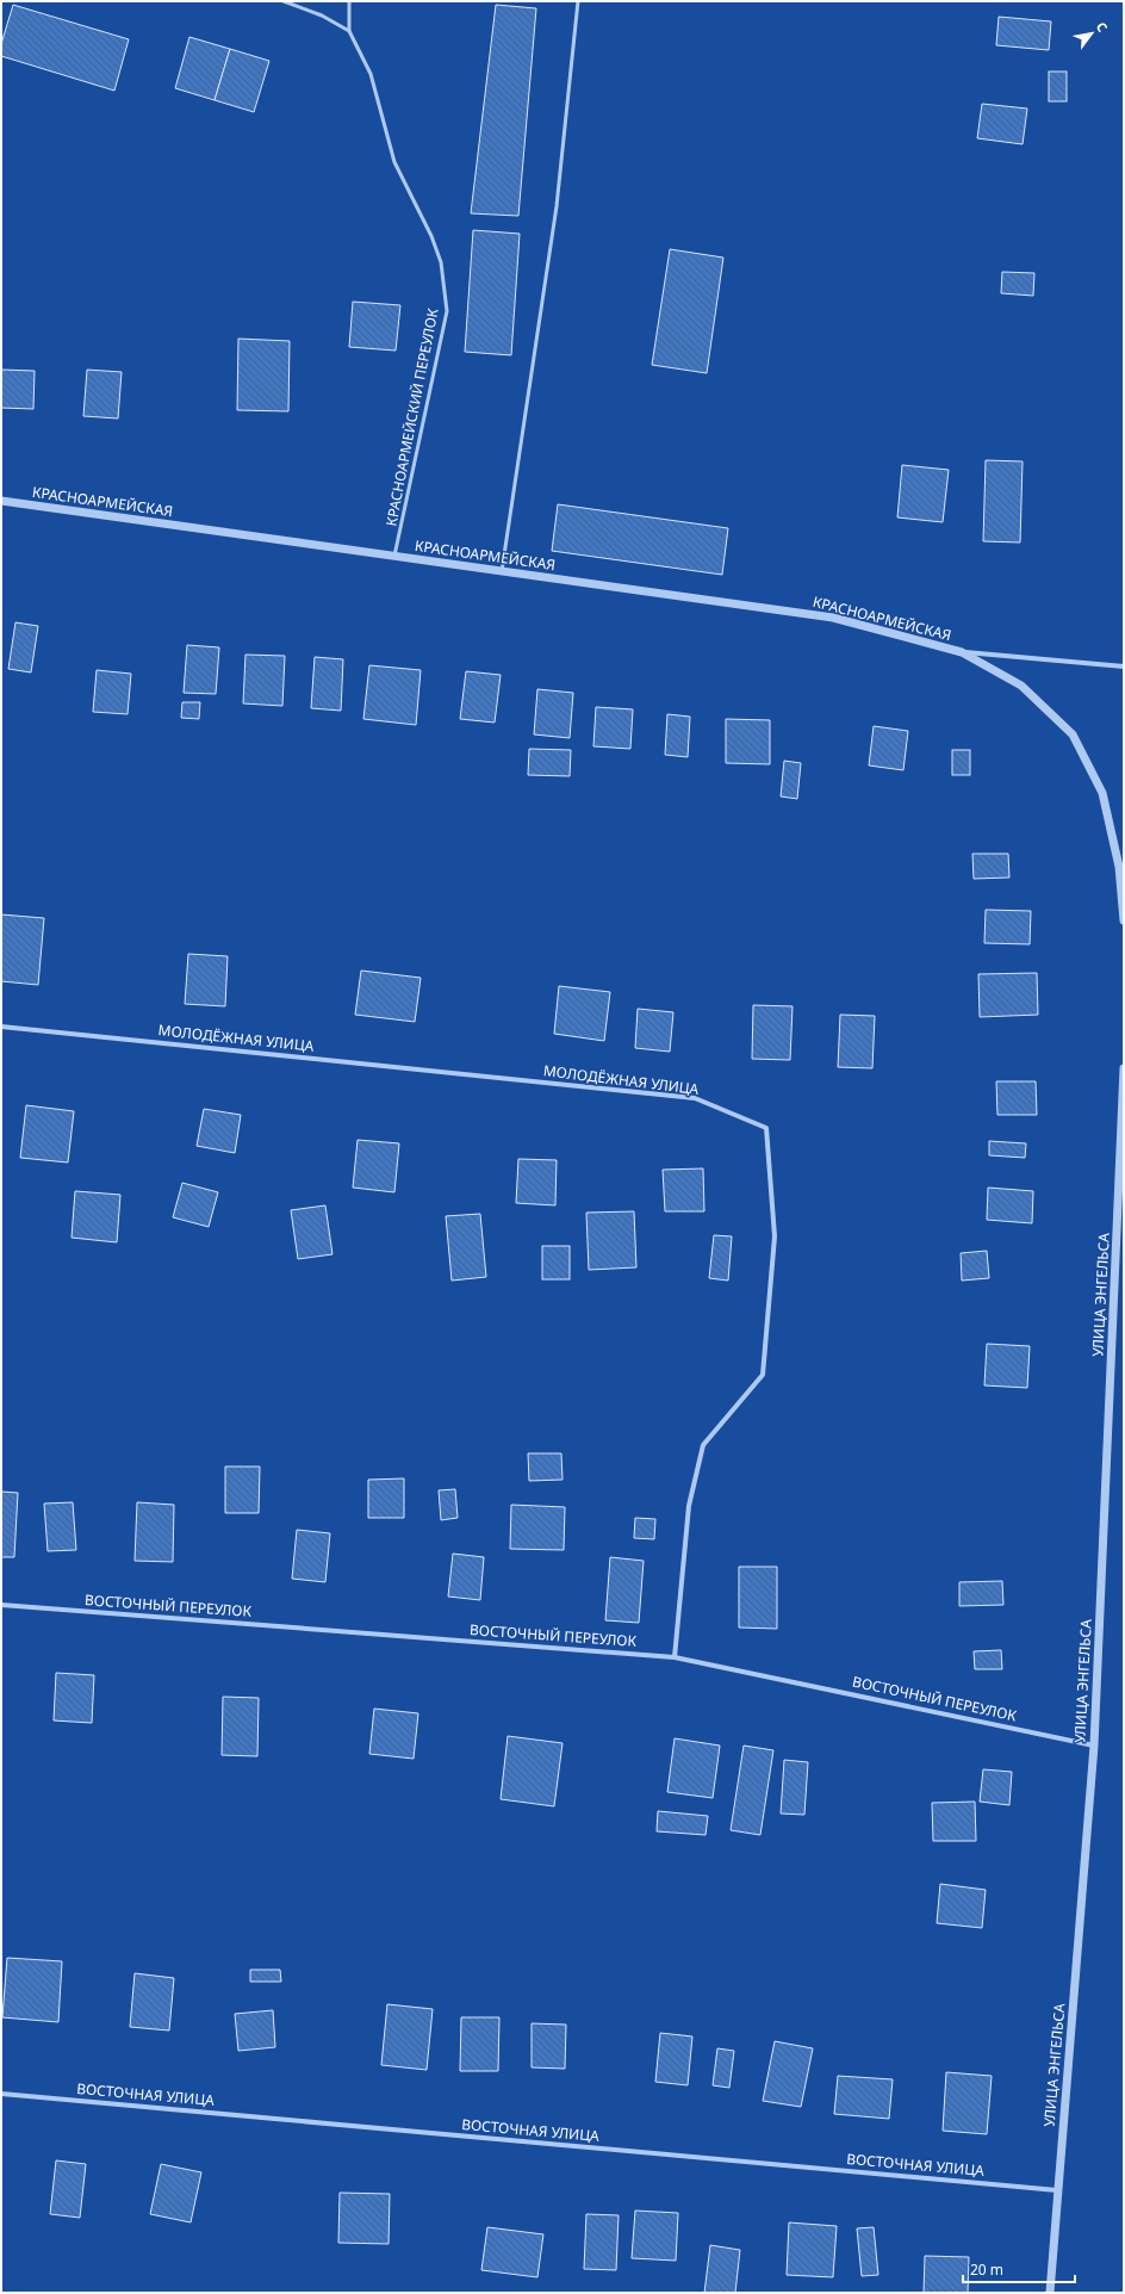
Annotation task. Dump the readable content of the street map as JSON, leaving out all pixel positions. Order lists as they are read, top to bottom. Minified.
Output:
{"streets":{"street":["КРАСНОАРМЕЙСКАЯ","МОЛОДЁЖНАЯ УЛИЦА","УЛИЦА ЭНГЕЛЬСА","ВОСТОЧНЫЙ ПЕРЕУЛОК","ВОСТОЧНАЯ УЛИЦА"],"lane":["КРАСНОАРМЕЙСКИЙ ПЕРЕУЛОК"]},"crossings":[["КРАСНОАРМЕЙСКИЙ ПЕРЕУЛОК","КРАСНОАРМЕЙСКАЯ"],["МОЛОДЁЖНАЯ УЛИЦА","ВОСТОЧНЫЙ ПЕРЕУЛОК"],["УЛИЦА ЭНГЕЛЬСА","ВОСТОЧНЫЙ ПЕРЕУЛОК"],["УЛИЦА ЭНГЕЛЬСА","ВОСТОЧНАЯ УЛИЦА"]],"scale_bar":"20 m","north":"top right"}
